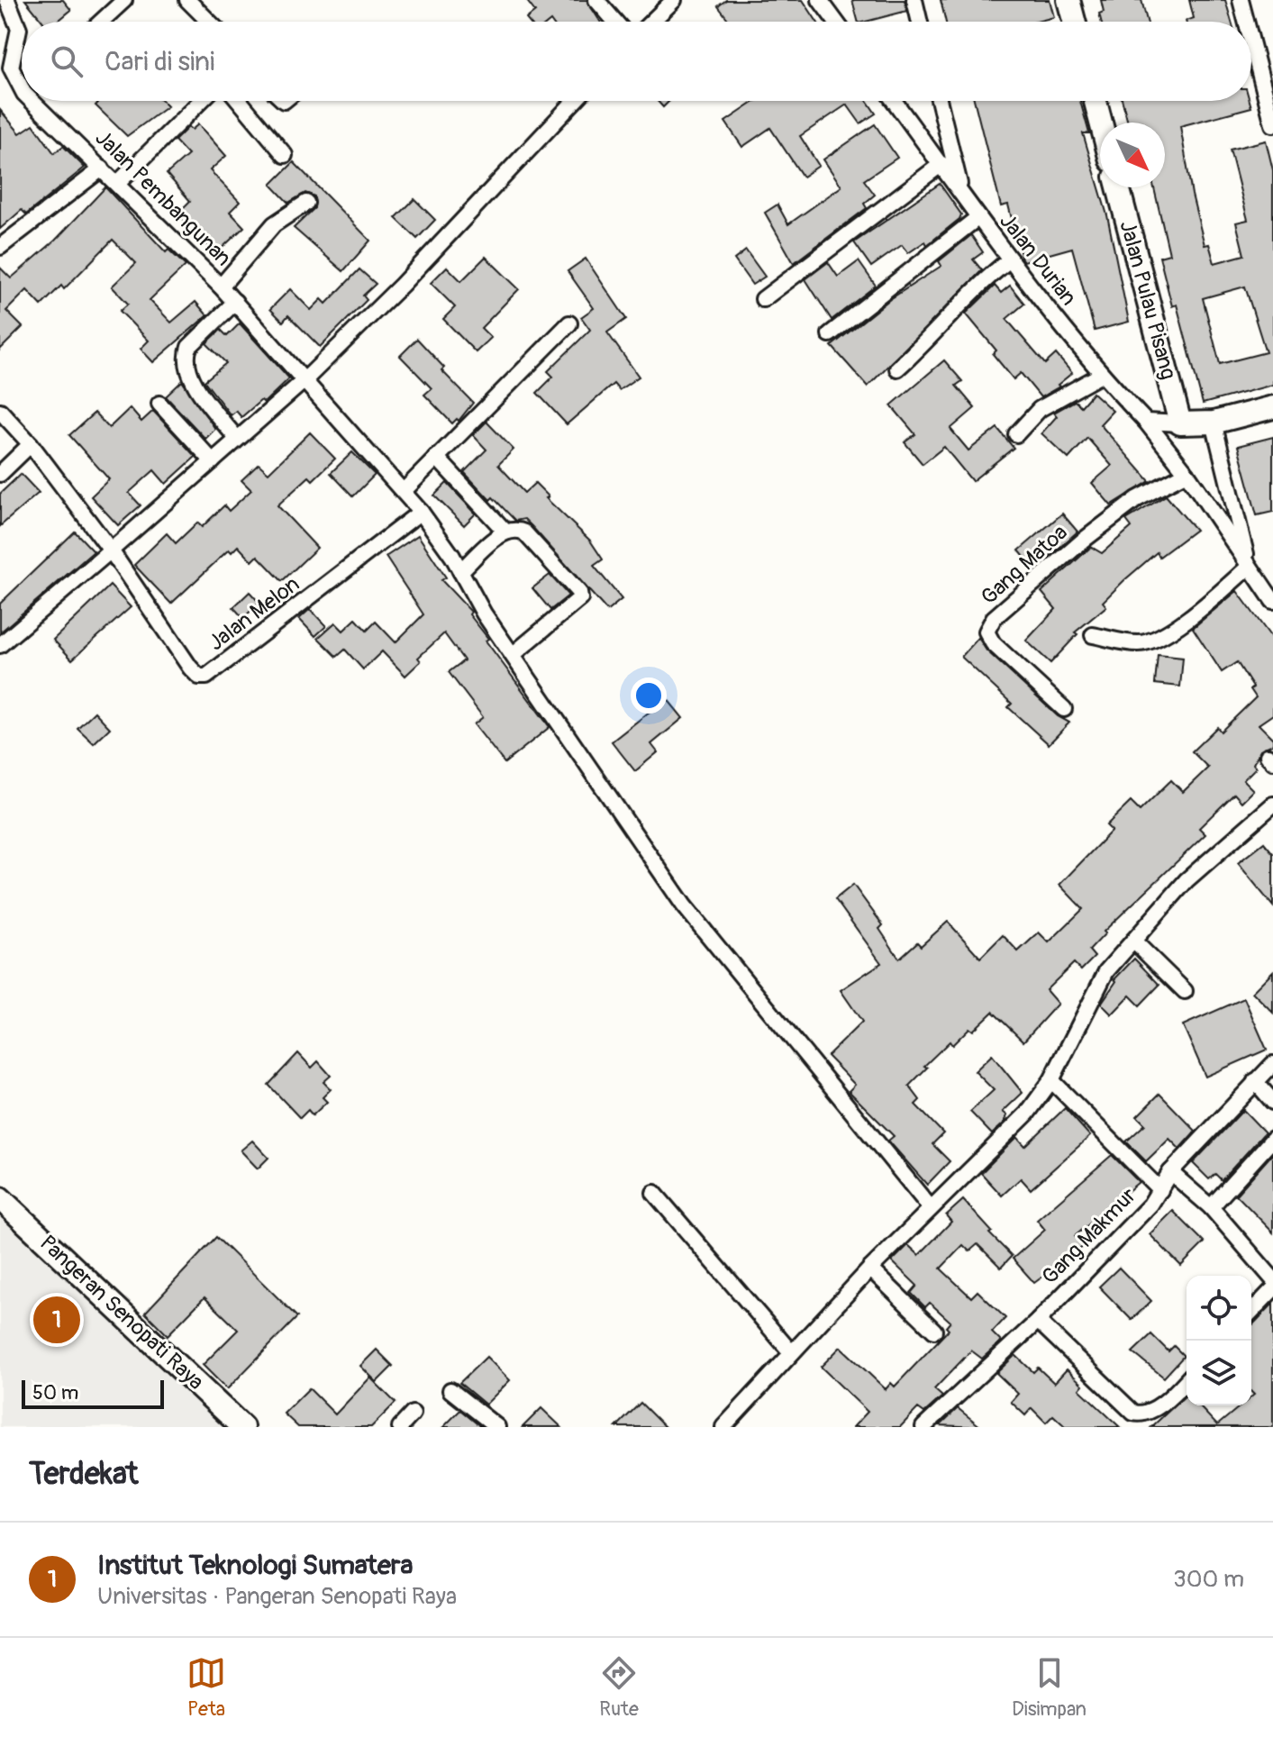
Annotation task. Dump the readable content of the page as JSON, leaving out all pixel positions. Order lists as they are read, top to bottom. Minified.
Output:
{"streets":{"street":["Jalan Pembangunan","Jalan Durian","Jalan Pulau Pisang","Gang Matoa","Jalan Melon","Gang Makmur","Pangeran Senopati Raya"]},"crossings":[["Jalan Pembangunan","Jalan Melon"],["Jalan Durian","Gang Matoa"]],"scale_bar":"50 m","north":"bottom right","page":{"search":"Cari di sini","pins":"1","scale":"50 m","heading":"Terdekat","list":[{"mark":"1","name":"Institut Teknologi Sumatera","note":"Universitas · Pangeran Senopati Raya","value":"300 m"}],"nav":["Peta","Rute","Disimpan"]}}
